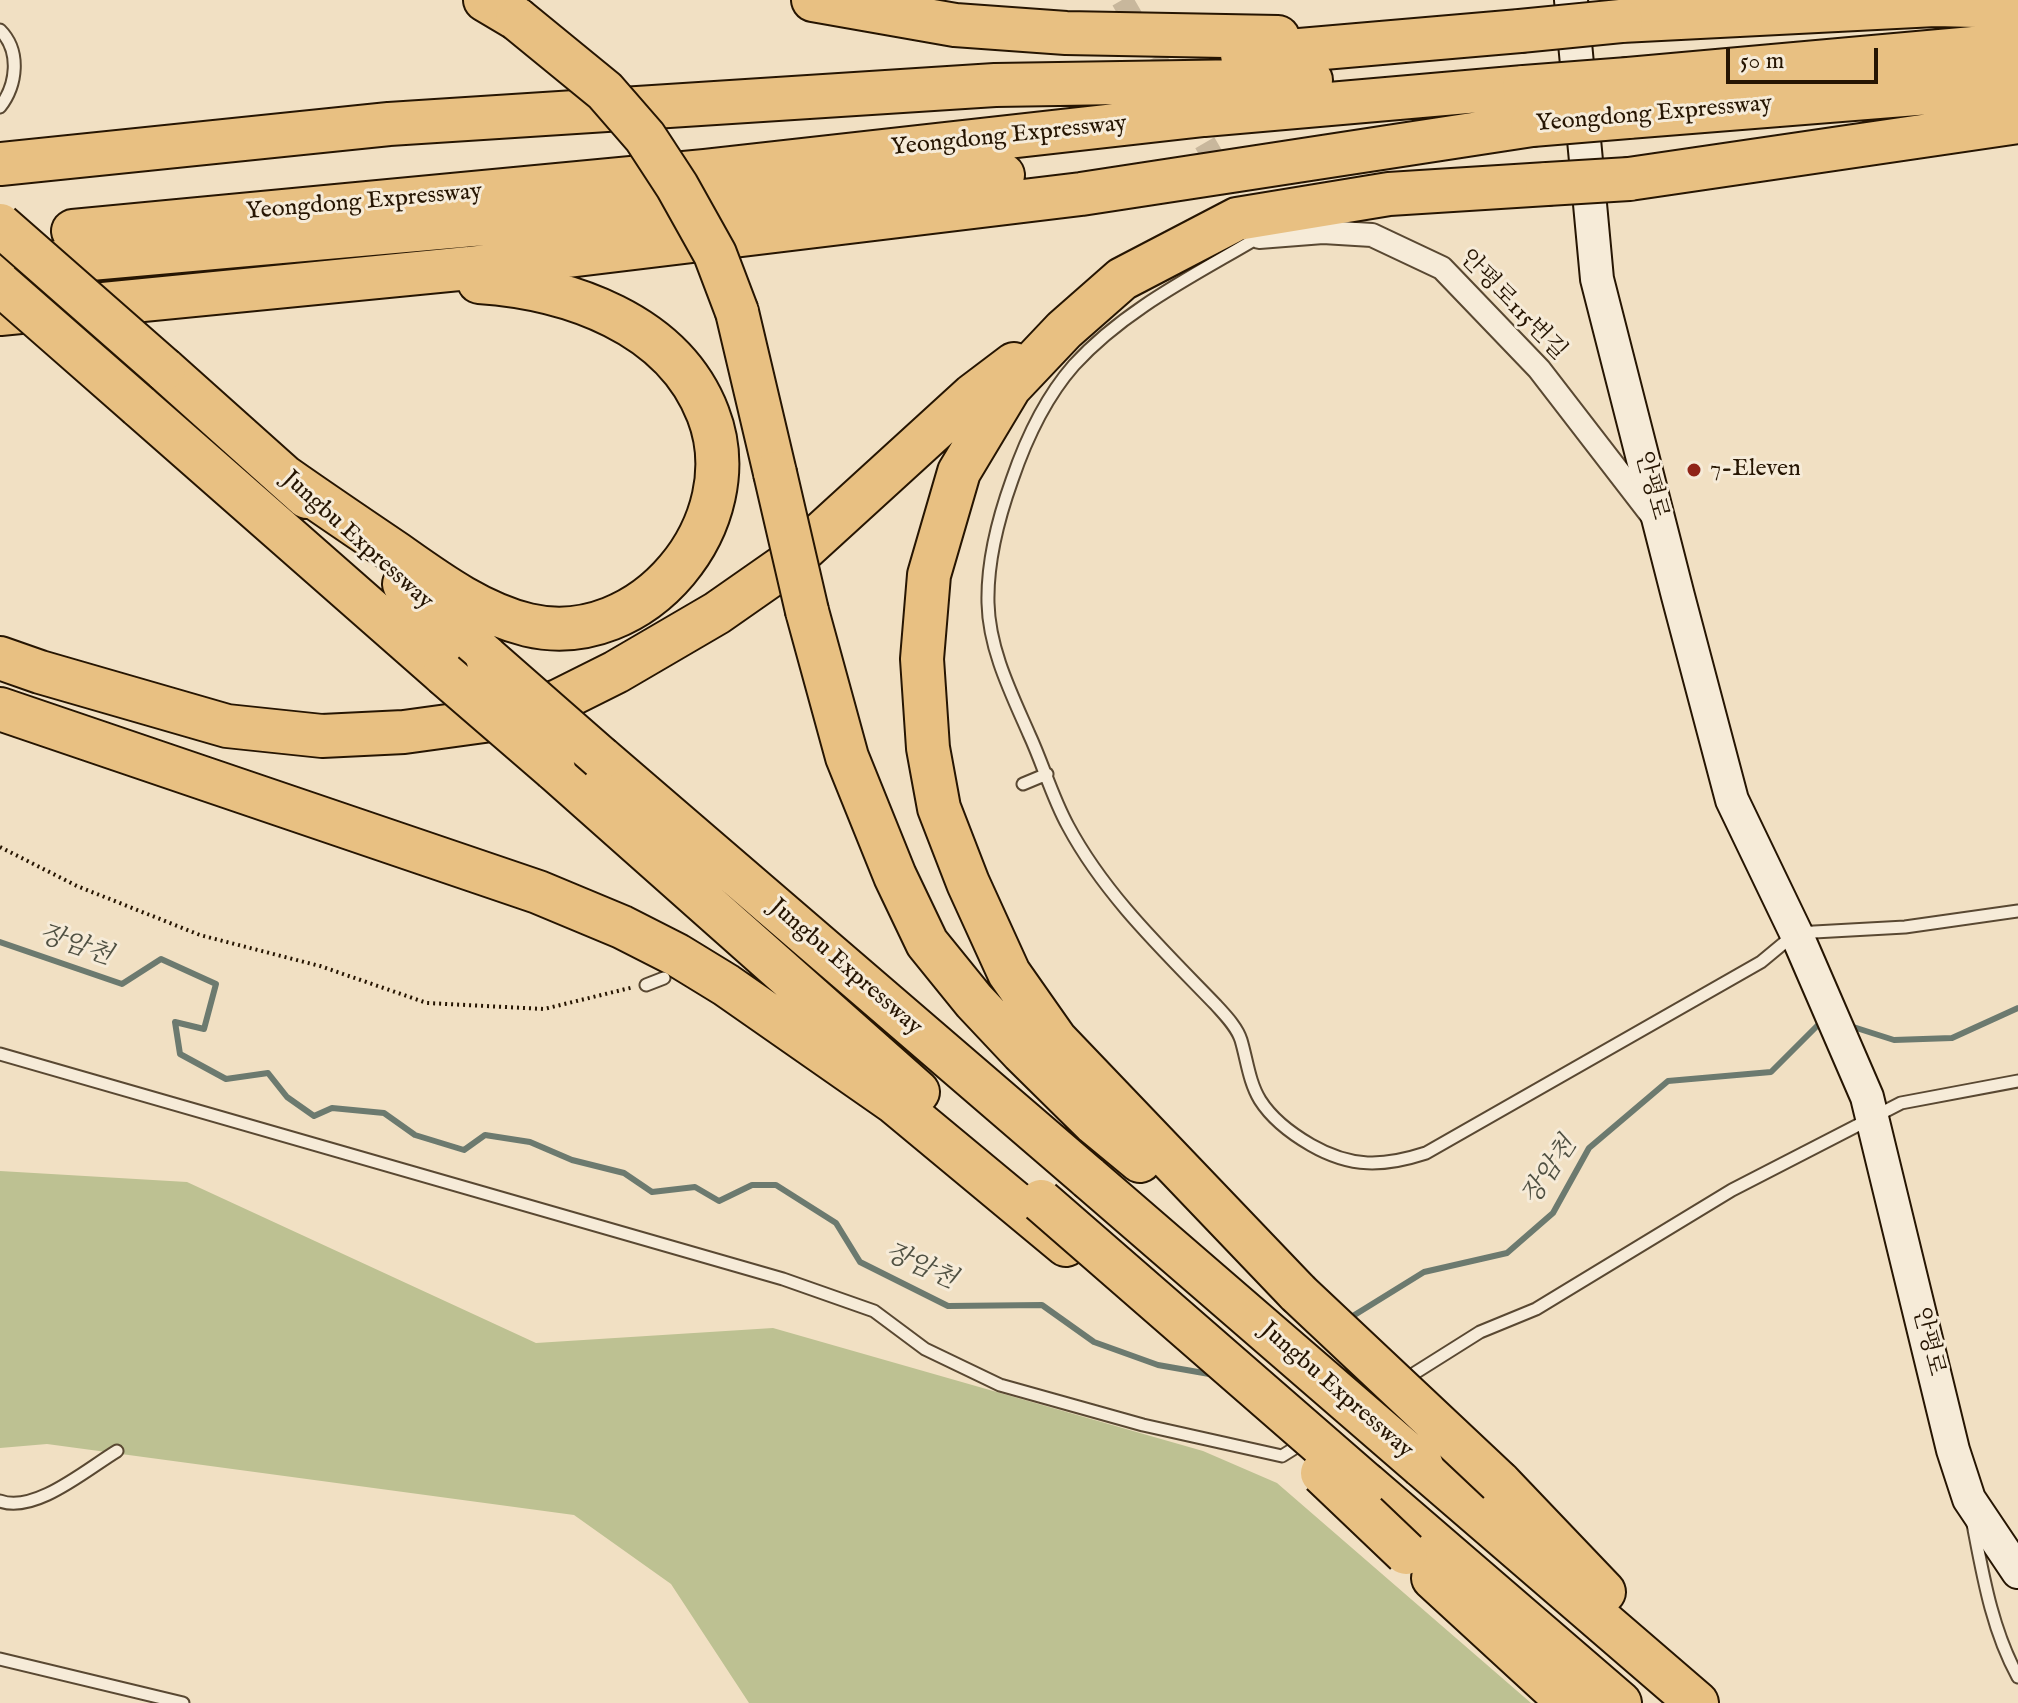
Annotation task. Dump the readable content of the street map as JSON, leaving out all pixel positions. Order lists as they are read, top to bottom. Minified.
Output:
{"streets":{"highway":["Yeongdong Expressway","Jungbu Expressway"],"street":["안평로115번길","안평로"]},"crossings":[["안평로115번길","안평로"]],"water":["장암천"],"places":["7-Eleven"],"scale_bar":"50 m"}
